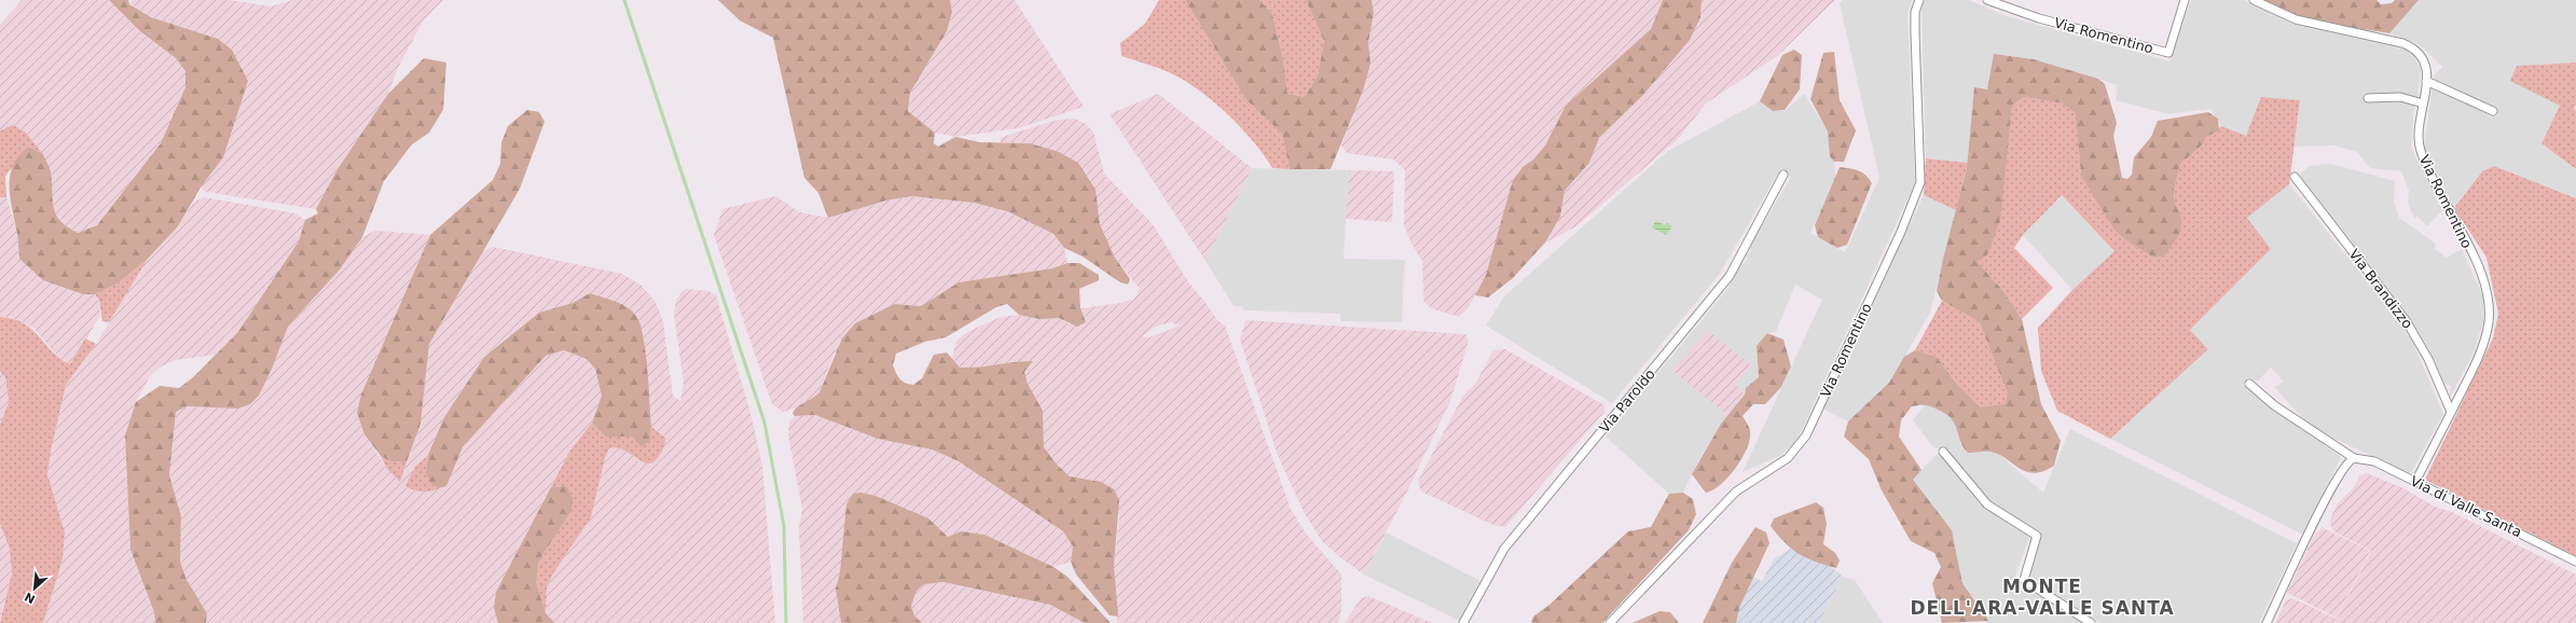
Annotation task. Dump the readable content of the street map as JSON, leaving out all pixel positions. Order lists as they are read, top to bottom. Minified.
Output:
{"streets":{"street":["Via Romentino","Via Brandizzo","Via Paroldo","Via di Valle Santa"]},"crossings":[["Via Romentino","Via Brandizzo"],["Via Romentino","Via di Valle Santa"]],"districts":["MONTE DELL'ARA-VALLE SANTA"],"north":"bottom left"}
